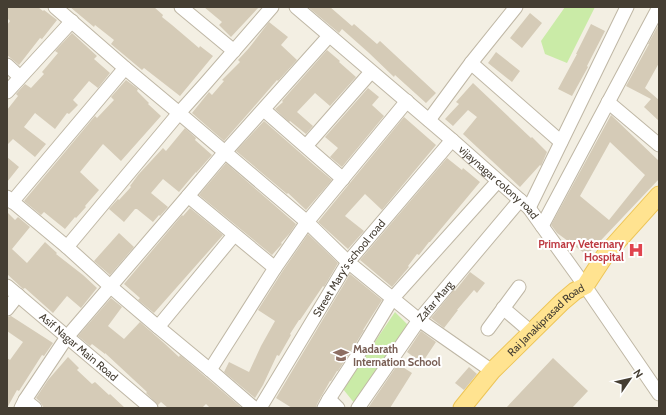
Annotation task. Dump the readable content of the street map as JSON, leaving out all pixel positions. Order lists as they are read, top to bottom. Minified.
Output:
{"streets":{"main road":["Rai Janakiprasad Road"],"street":["vijaynagar colony road","Street Mary's school road","Zafar Marg","Asif Nagar Main Road"]},"crossings":[["vijaynagar colony road","Street Mary's school road"],["vijaynagar colony road","Zafar Marg"],["vijaynagar colony road","Rai Janakiprasad Road"]],"places":{"hospital":["Primary Veternary Hospital"],"school or university":["Madarath Internation School"]},"north":"top right"}
